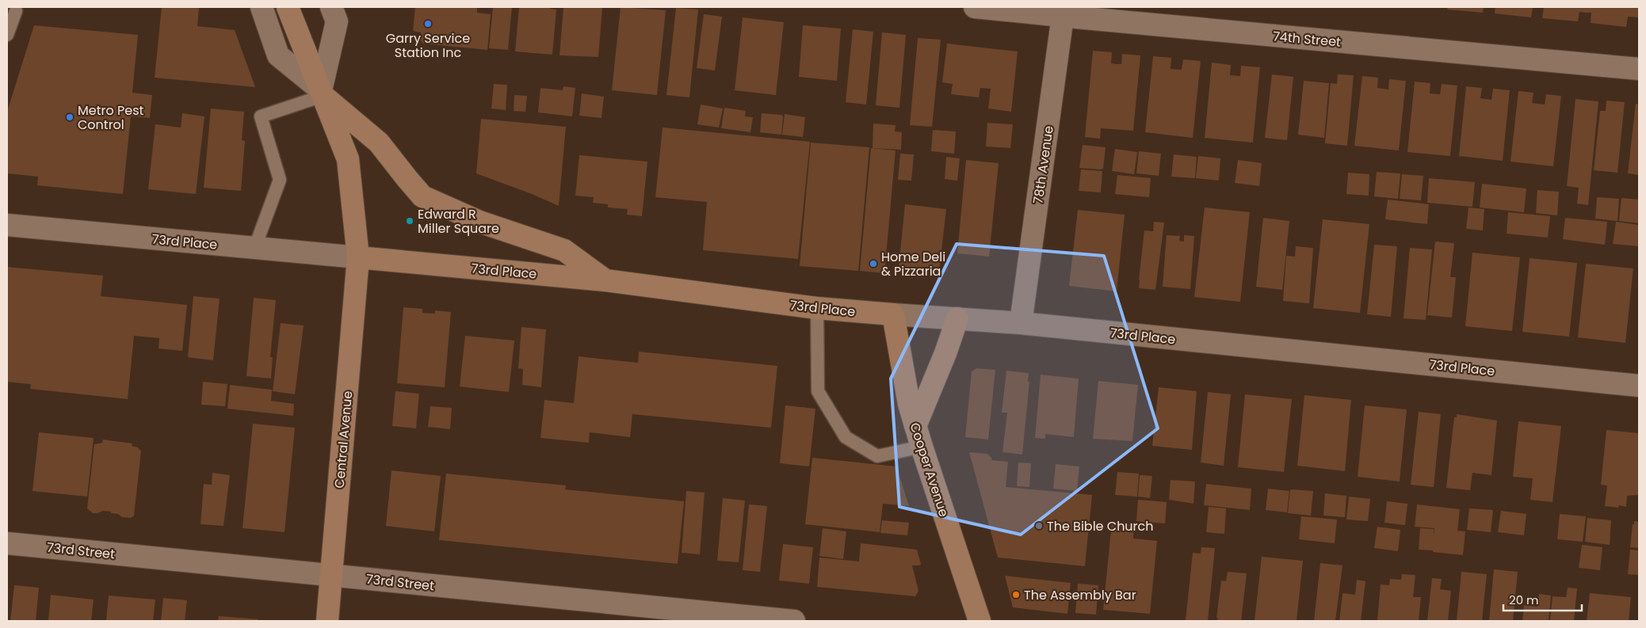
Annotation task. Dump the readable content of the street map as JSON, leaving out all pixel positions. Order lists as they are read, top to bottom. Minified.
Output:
{"streets":{"main road":["73rd Place","Central Avenue","Cooper Avenue"],"street":["74th Street","78th Avenue","73rd Street"]},"crossings":[["74th Street","78th Avenue"],["78th Avenue","73rd Place"],["73rd Place","Central Avenue"],["73rd Place","Cooper Avenue"],["Central Avenue","73rd Street"]],"places":["Garry Service Station Inc","Metro Pest Control","Edward R Miller Square","Home Deli & Pizzaria","The Bible Church","The Assembly Bar"],"scale_bar":"20 m"}
